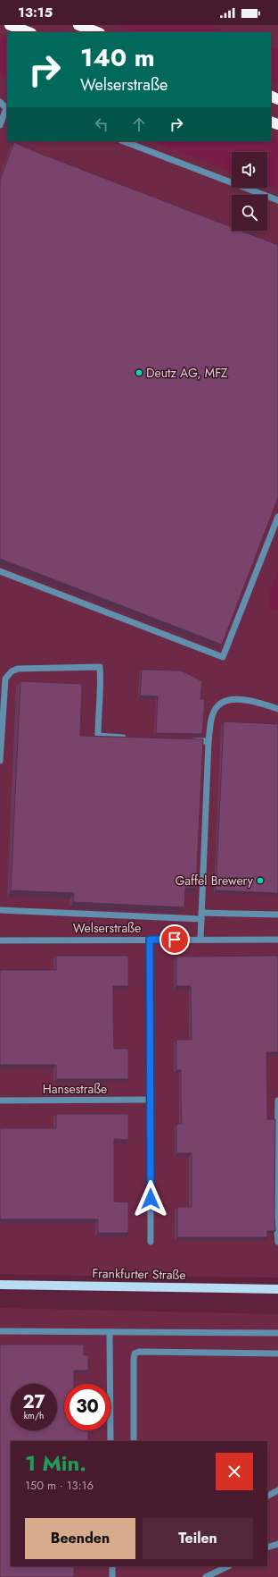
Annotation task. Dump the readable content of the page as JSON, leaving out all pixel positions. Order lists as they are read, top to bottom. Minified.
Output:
{"streets":{"main road":["Frankfurter Straße"],"street":["Welserstraße","Hansestraße"]},"places":["Deutz AG, MFZ","Gaffel Brewery"],"page":{"status":"13:15","turn":["140 m","Welserstraße"],"speed":"27 km/h","limit":"30","heading":["1 Min.","150 m · 13:16"],"buttons":["Beenden","Teilen"]}}
